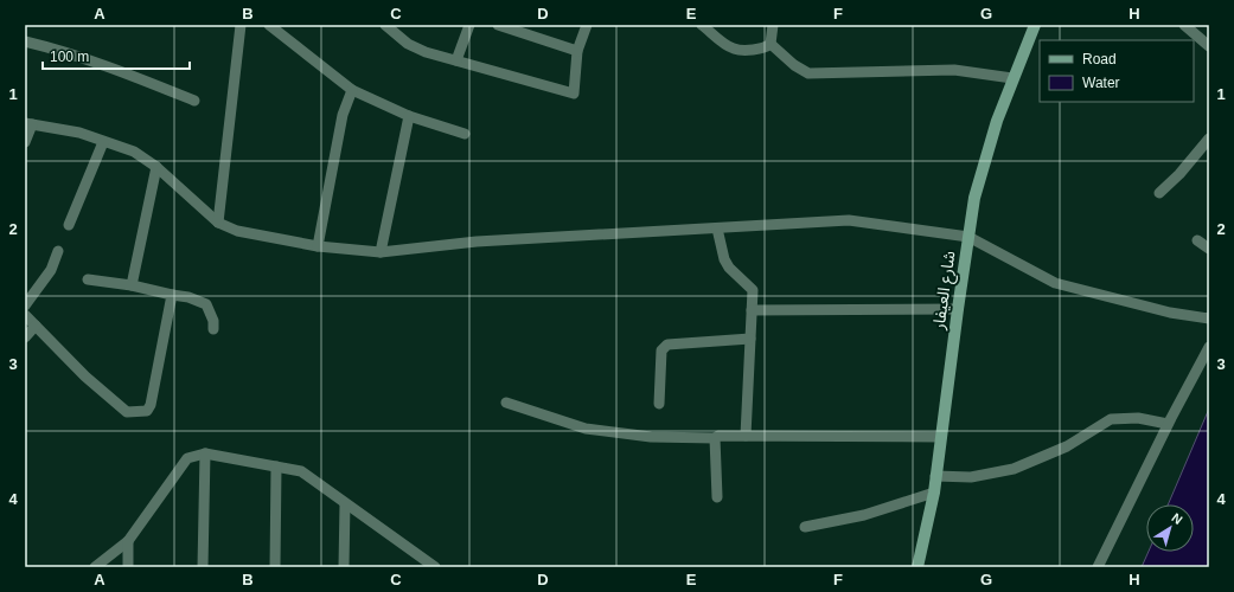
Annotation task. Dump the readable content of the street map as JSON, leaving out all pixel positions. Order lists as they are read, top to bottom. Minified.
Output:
{"streets":{"main road":["شارع العيفار"]},"legend":["Road","Water"],"scale_bar":"100 m","north":"top right","grid":{"columns":["A","B","C","D","E","F","G","H"],"rows":["1","2","3","4"]}}
